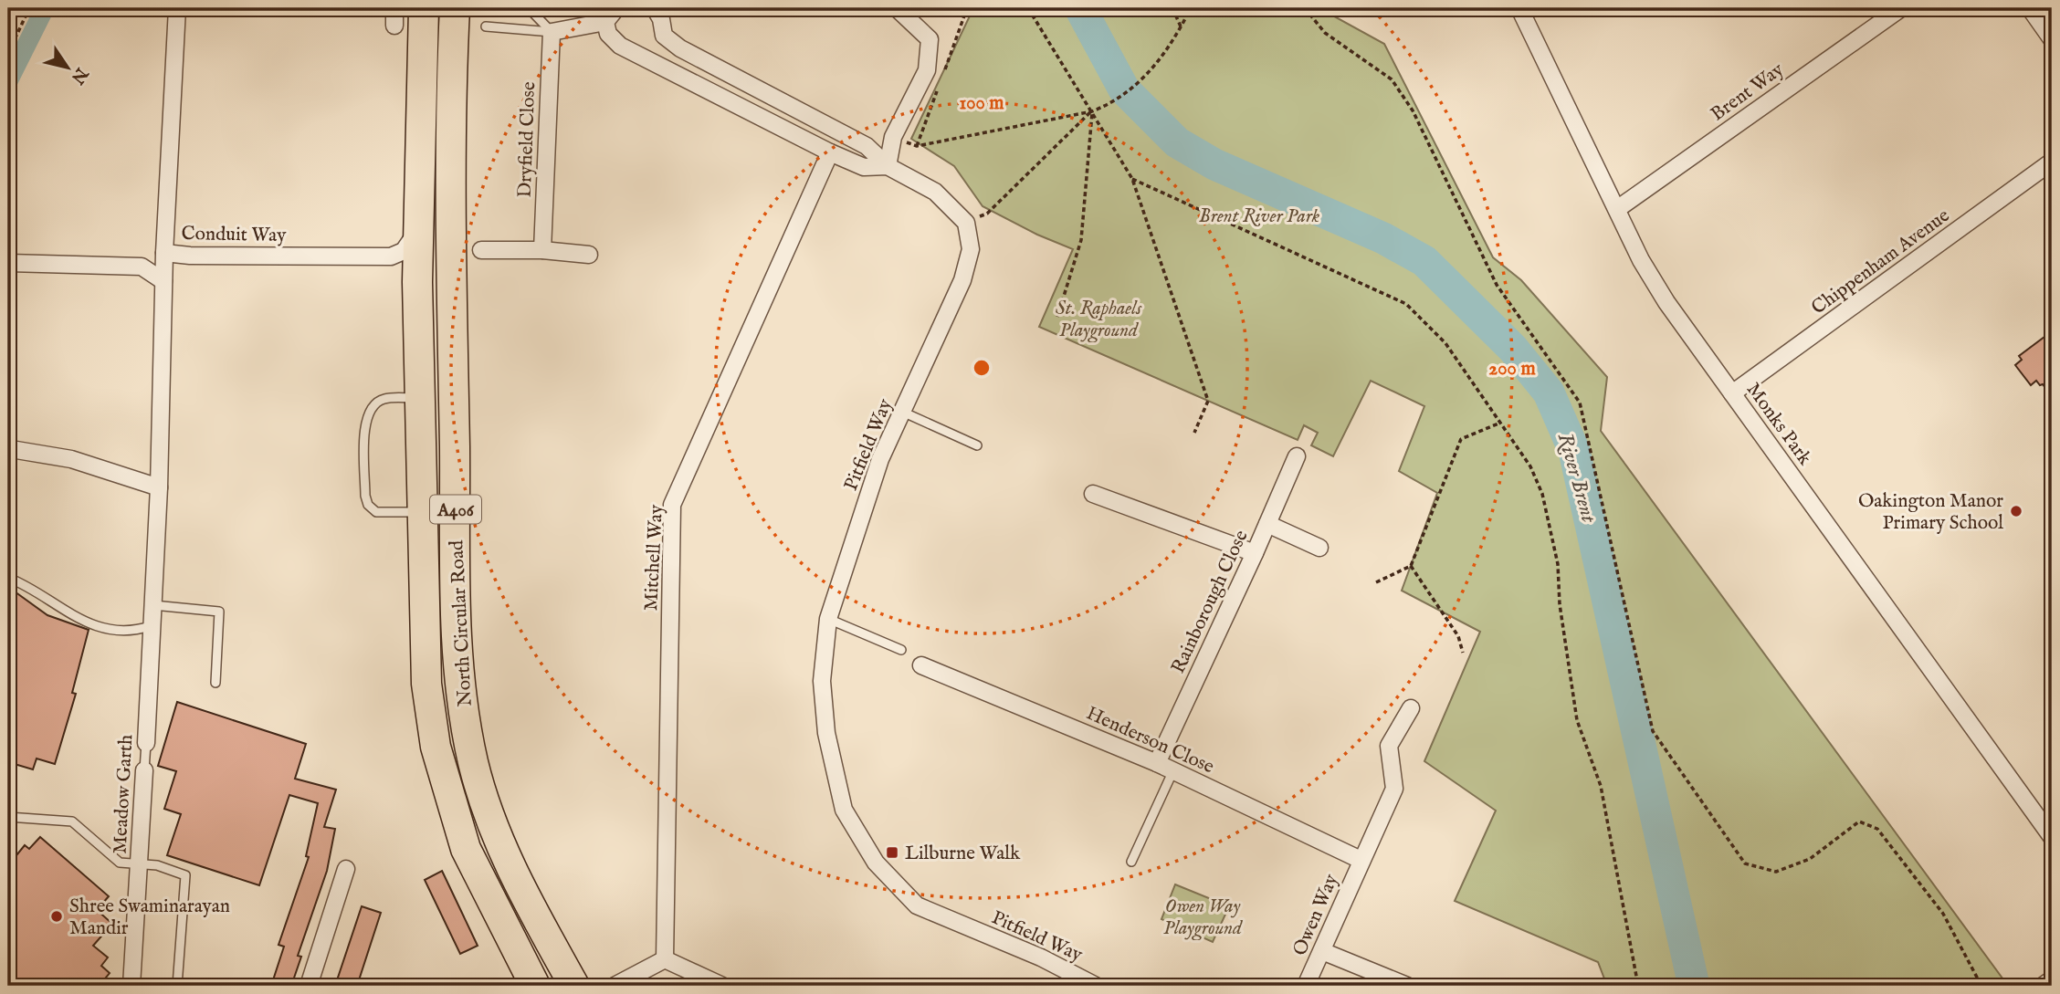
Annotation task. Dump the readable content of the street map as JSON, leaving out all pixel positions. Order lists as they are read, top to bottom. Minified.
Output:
{"streets":{"highway":["A406","North Circular Road"],"street":["Brent Way","Dryfield Close","Conduit Way","Chippenham Avenue","Monks Park","Pitfield Way","Mitchell Way","Rainborough Close","Henderson Close","Meadow Garth","Owen Way"]},"crossings":[["Brent Way","Monks Park"],["Conduit Way","North Circular Road"],["Conduit Way","Meadow Garth"],["Chippenham Avenue","Monks Park"],["Rainborough Close","Henderson Close"],["Henderson Close","Owen Way"]],"water":["River Brent"],"parks":["Brent River Park","St. Raphaels Playground","Owen Way Playground"],"places":{"other":["Oakington Manor Primary School","Shree Swaminarayan Mandir"],"transit":["Lilburne Walk"]},"north":"bottom right","rings":["100 m","200 m"]}
